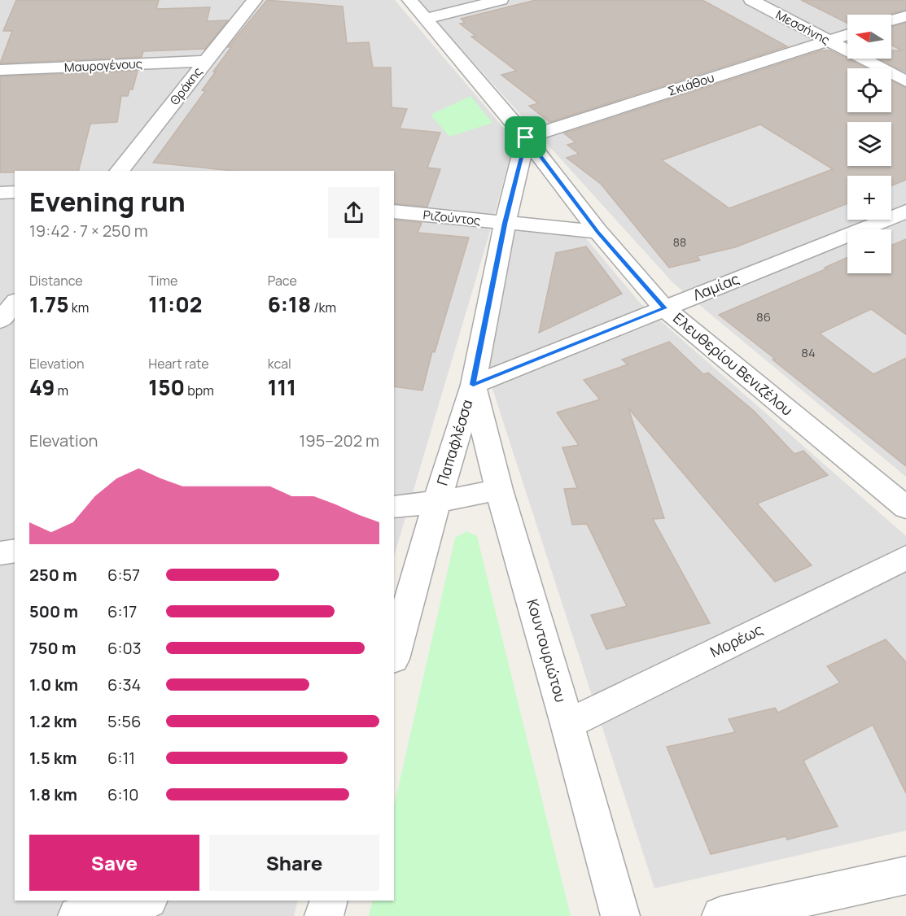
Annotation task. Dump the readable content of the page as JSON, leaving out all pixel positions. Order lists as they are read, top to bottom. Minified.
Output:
{"streets":{"street":["Μεσσήνης","Μαυρογένους","Σκιάθου","Θράκης","Ριζούντος","Λαμίας","Ελευθερίου Βενιζέλου","Παπαφλέσσα","Μορέως","Κουντουριώτου"]},"crossings":[["Μεσσήνης","Σκιάθου"],["Μαυρογένους","Θράκης"],["Σκιάθου","Ελευθερίου Βενιζέλου"],["Σκιάθου","Παπαφλέσσα"],["Ριζούντος","Ελευθερίου Βενιζέλου"],["Ριζούντος","Παπαφλέσσα"],["Λαμίας","Ελευθερίου Βενιζέλου"],["Λαμίας","Παπαφλέσσα"],["Λαμίας","Κουντουριώτου"],["Ελευθερίου Βενιζέλου","Παπαφλέσσα"],["Παπαφλέσσα","Κουντουριώτου"],["Μορέως","Κουντουριώτου"]],"house_numbers":["88","86","84"],"north":"left","page":{"map_buttons":["+","−"],"heading":["Evening run","19:42 · 7 × 250 m"],"stats":[["Distance","1.75 km"],["Time","11:02"],["Pace","6:18 /km"],["Elevation","49 m"],["Heart rate","150 bpm"],["kcal","111"]],"chart":["Elevation","195–202 m"],"list":[{"name":"250 m","note":"6:57"},{"name":"500 m","note":"6:17"},{"name":"750 m","note":"6:03"},{"name":"1.0 km","note":"6:34"},{"name":"1.2 km","note":"5:56"},{"name":"1.5 km","note":"6:11"},{"name":"1.8 km","note":"6:10"}],"buttons":["Save","Share"]}}
